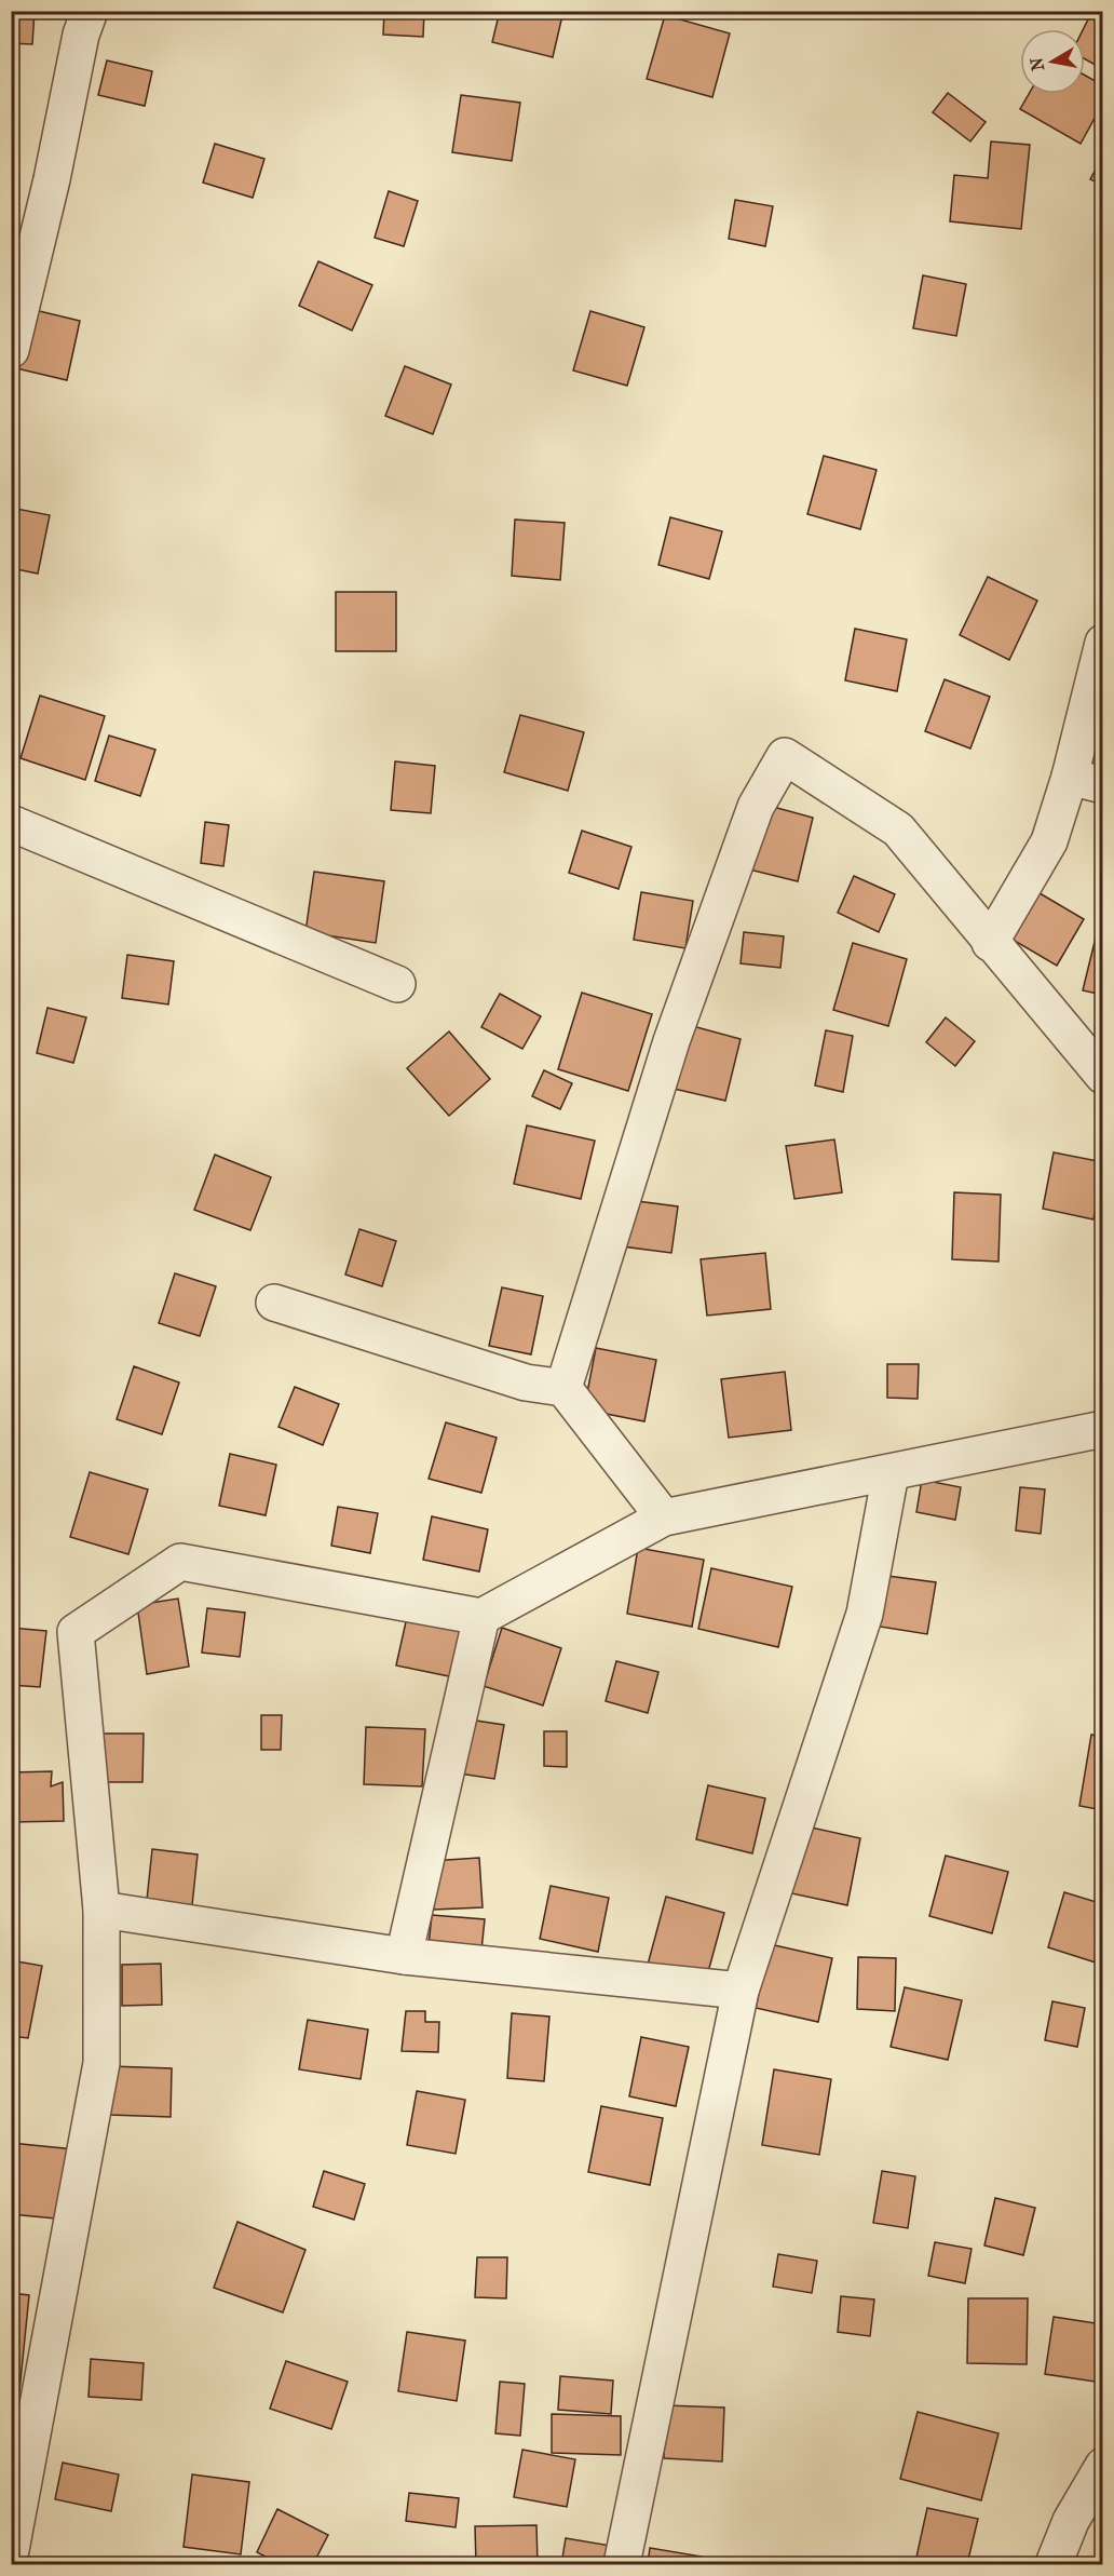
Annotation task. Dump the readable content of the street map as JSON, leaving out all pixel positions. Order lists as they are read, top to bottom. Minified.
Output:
{"north":"left"}
